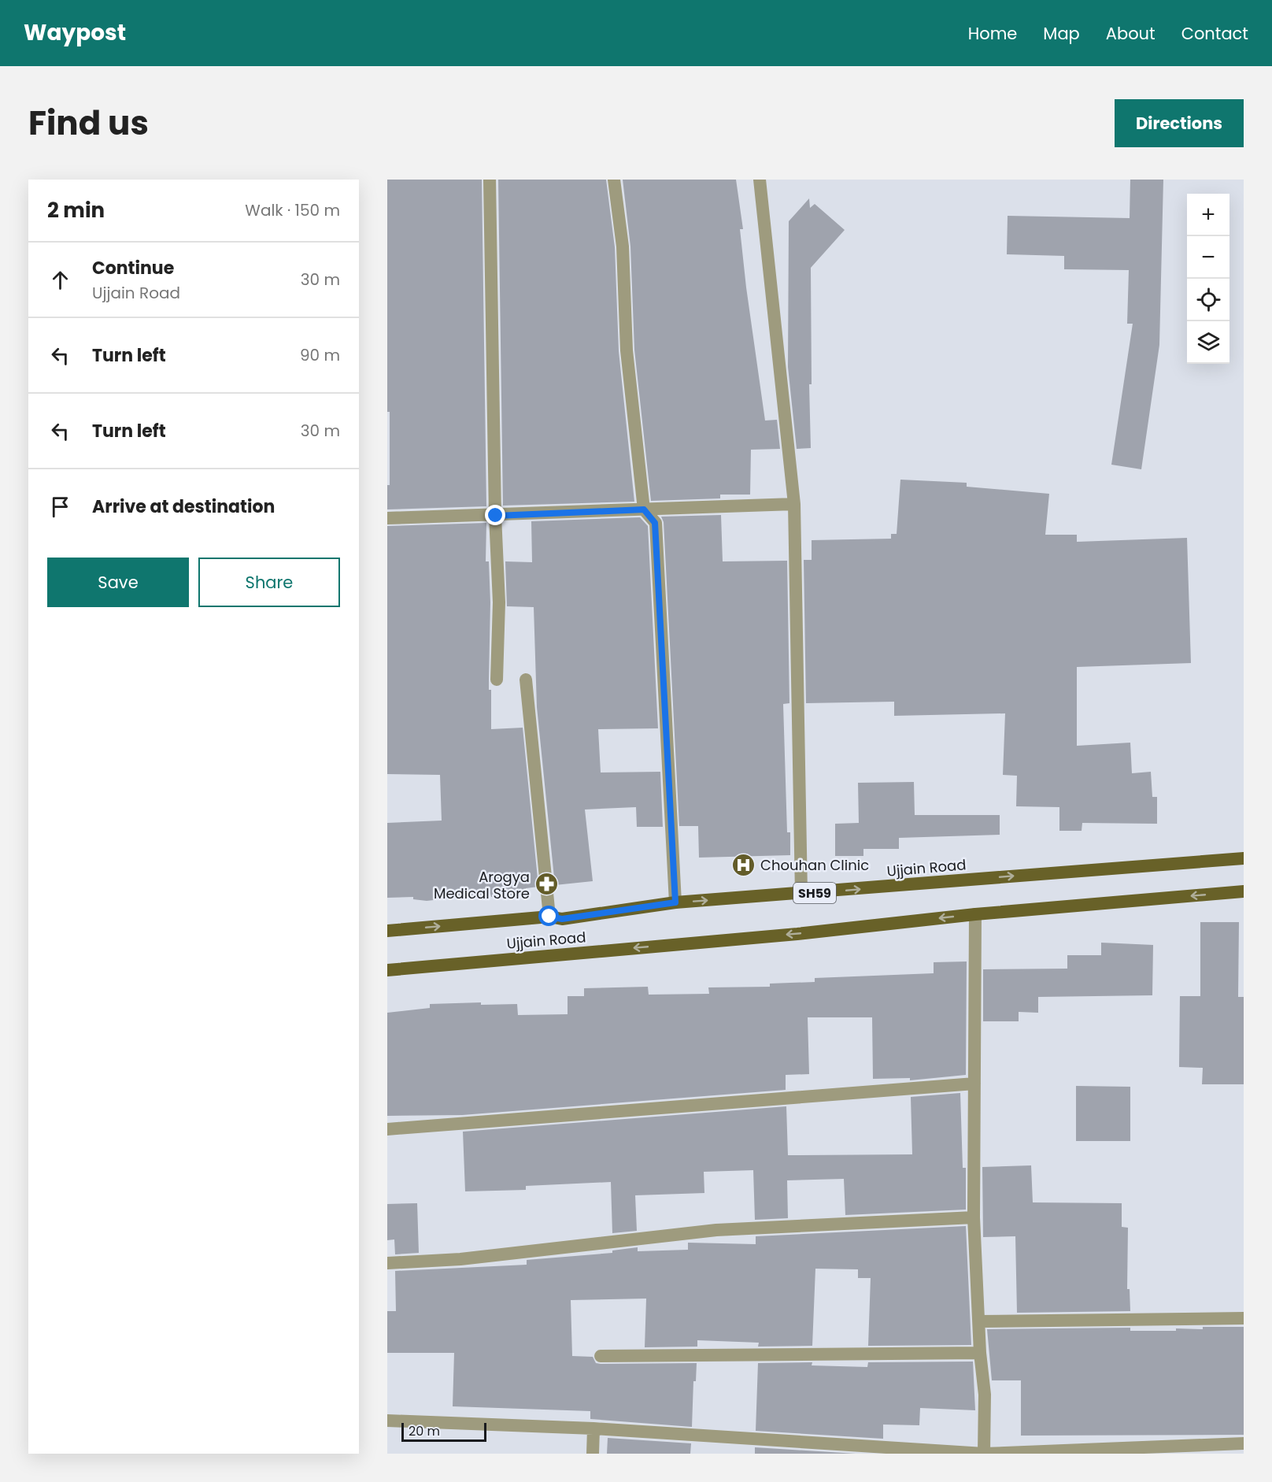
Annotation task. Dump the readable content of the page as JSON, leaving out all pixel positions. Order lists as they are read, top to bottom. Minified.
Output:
{"streets":{"main road":["Ujjain Road","SH59"]},"places":{"hospital":["Chouhan Clinic"],"pharmacy":["Arogya Medical Store"]},"scale_bar":"20 m","page":{"header":"Waypost","nav":["Home","Map","About","Contact"],"title":"Find us","buttons":["Directions",["Save","Share"]],"heading":["2 min","Walk · 150 m"],"map_buttons":["+","−"],"list":[["Continue","Ujjain Road","30 m"],["Turn left","90 m"],["Turn left","30 m"],"Arrive at destination"],"scale":"20 m"}}
